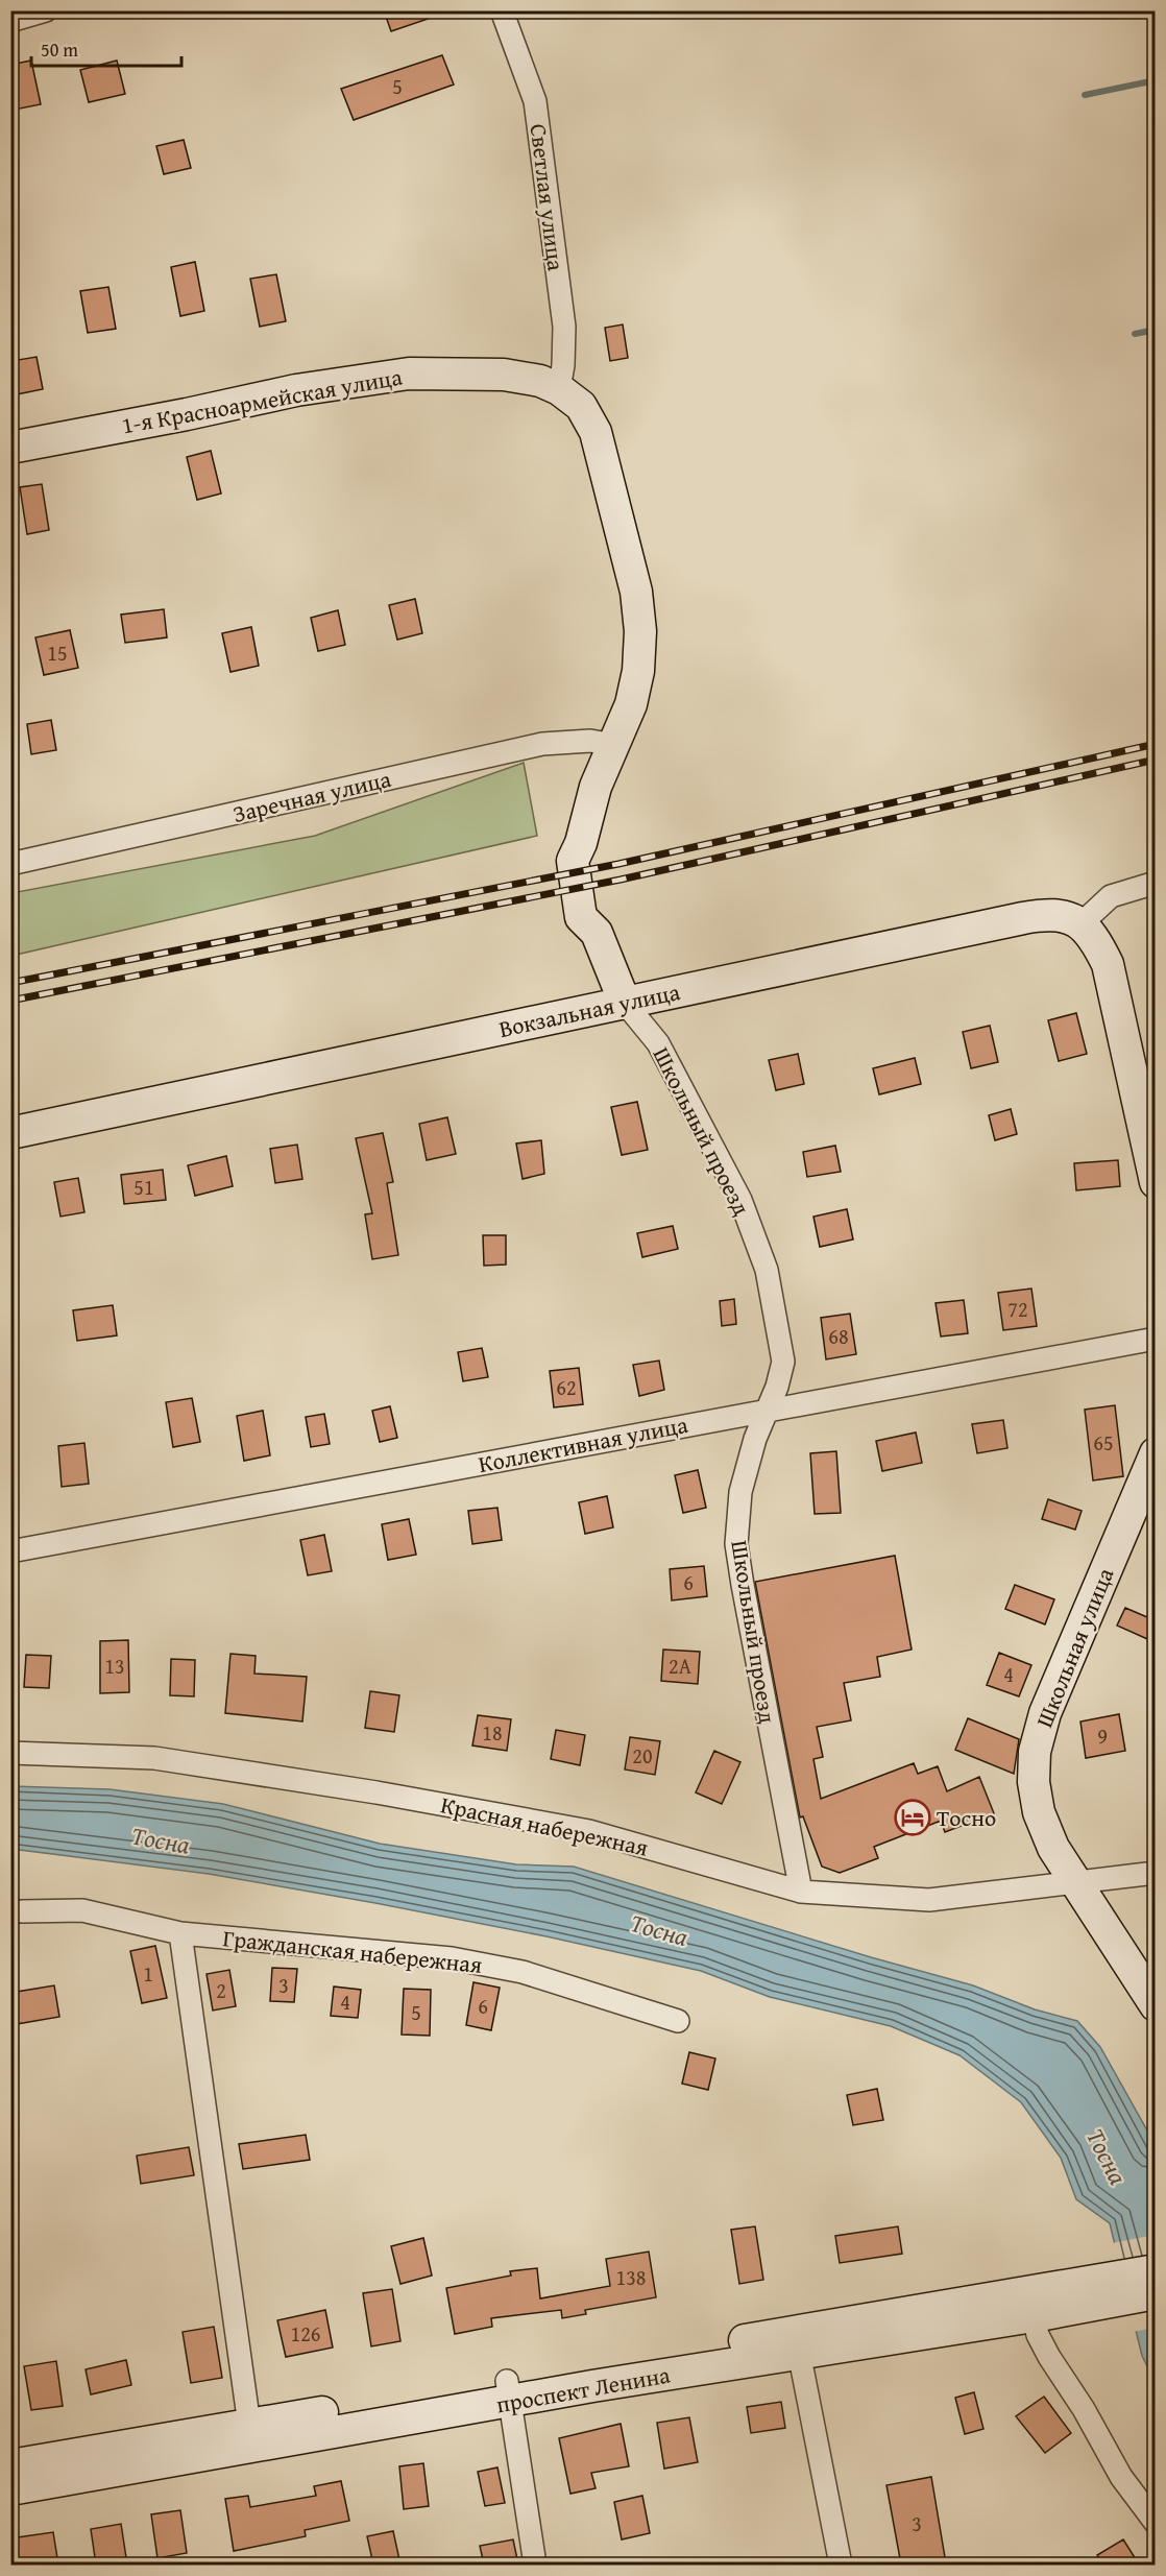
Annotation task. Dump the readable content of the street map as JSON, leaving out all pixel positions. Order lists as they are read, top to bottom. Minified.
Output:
{"streets":{"street":["Светлая улица","1-я Красноармейская улица","Заречная улица","Вокзальная улица","Школьный проезд","Коллективная улица","Школьная улица","Красная набережная","Гражданская набережная","проспект Ленина"]},"crossings":[["Светлая улица","1-я Красноармейская улица"],["Вокзальная улица","Школьный проезд"],["Школьный проезд","Коллективная улица"],["Школьный проезд","Красная набережная"],["Школьная улица","Красная набережная"]],"water":["Тосна"],"places":{"hotel":["Тосно"]},"house_numbers":["5","15","51","72","68","62","65","6","13","2А","4","18","9","20","1","3","2","4","6","5","138","126","3"],"scale_bar":"50 m"}
